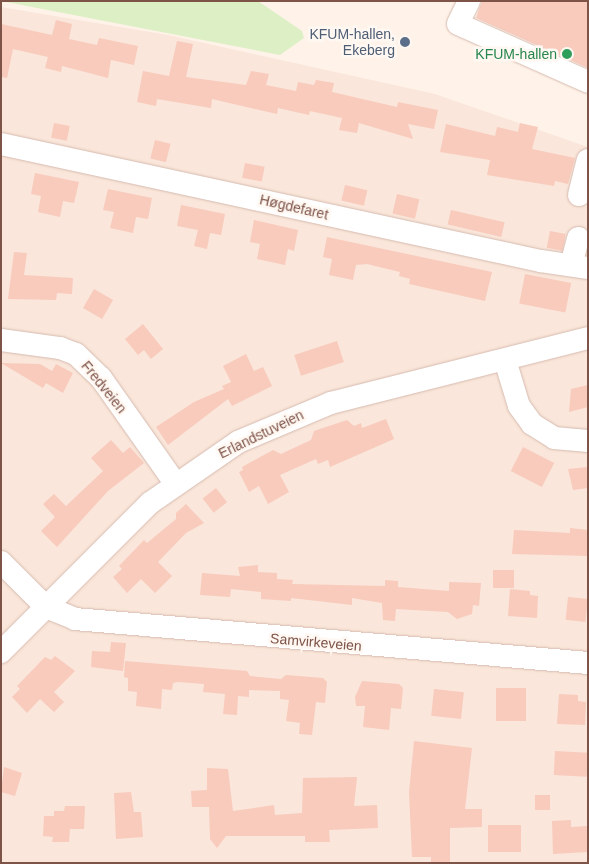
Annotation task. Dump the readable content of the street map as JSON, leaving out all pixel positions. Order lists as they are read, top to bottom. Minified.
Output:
{"streets":{"street":["Høgdefaret","Fredveien","Erlandstuveien","Samvirkeveien"]},"crossings":[["Fredveien","Erlandstuveien"],["Erlandstuveien","Samvirkeveien"]],"places":["KFUM-hallen, Ekeberg","KFUM-hallen"]}
